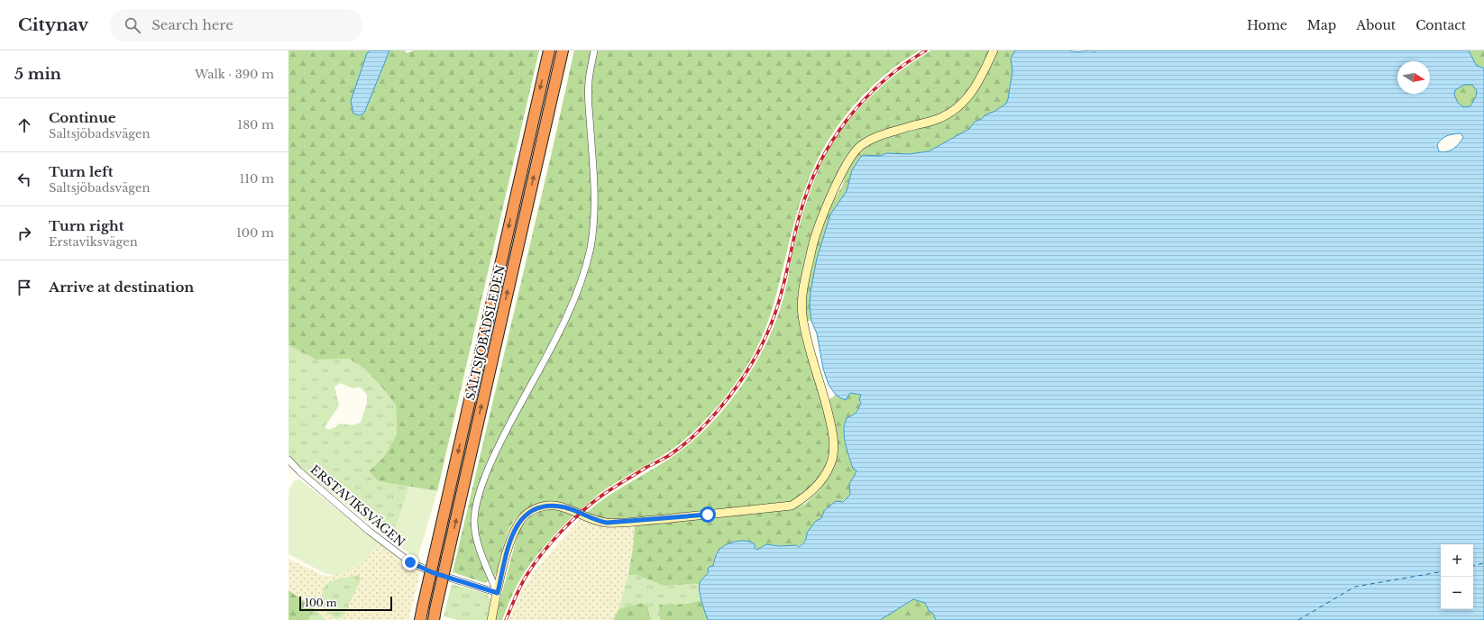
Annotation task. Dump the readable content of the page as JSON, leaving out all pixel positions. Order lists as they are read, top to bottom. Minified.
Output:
{"streets":{"highway":["SALTSJÖBADSLEDEN"],"street":["ERSTAVIKSVÄGEN"]},"scale_bar":"100 m","north":"right","page":{"header":"Citynav","search":"Search here","nav":["Home","Map","About","Contact"],"heading":["5 min","Walk · 390 m"],"list":[["Continue","Saltsjöbadsvägen","180 m"],["Turn left","Saltsjöbadsvägen","110 m"],["Turn right","Erstaviksvägen","100 m"],"Arrive at destination"],"map_buttons":["+","−"],"scale":"100 m"}}
